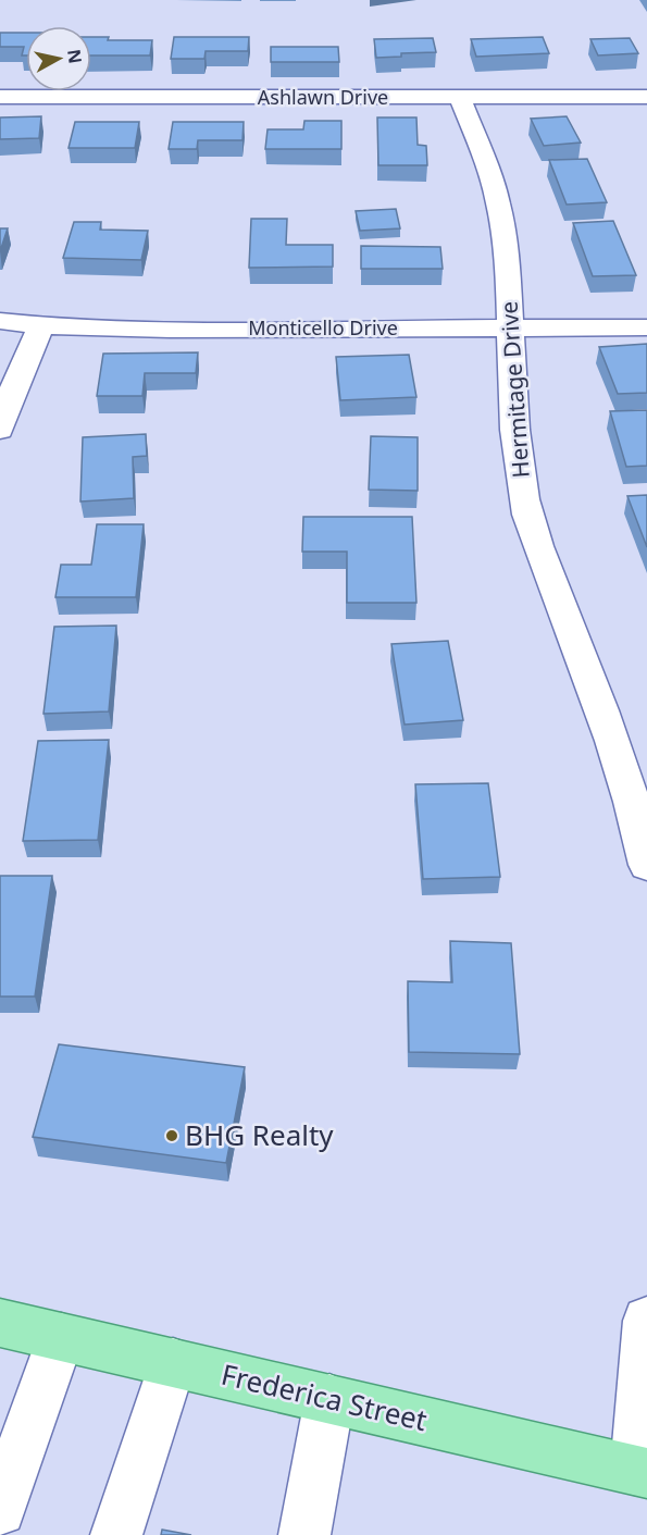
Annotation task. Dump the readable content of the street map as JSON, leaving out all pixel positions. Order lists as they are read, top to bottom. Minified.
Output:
{"streets":{"main road":["Frederica Street"],"street":["Ashlawn Drive","Monticello Drive","Hermitage Drive"]},"crossings":[["Ashlawn Drive","Hermitage Drive"],["Monticello Drive","Hermitage Drive"]],"places":["BHG Realty"],"north":"right"}
